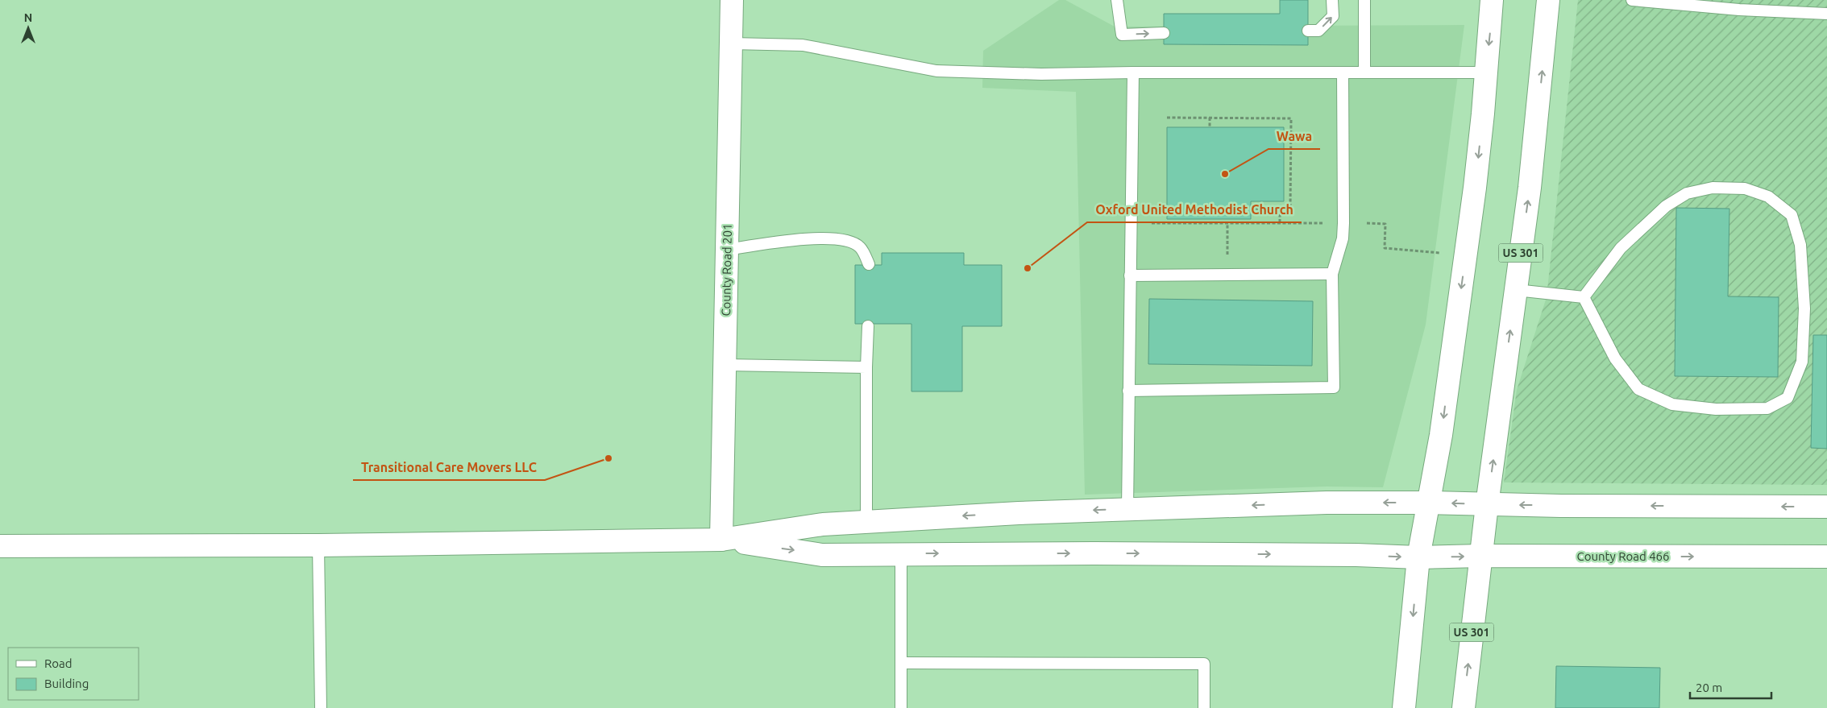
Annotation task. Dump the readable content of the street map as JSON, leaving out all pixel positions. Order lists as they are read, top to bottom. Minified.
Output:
{"streets":{"street":["US 301","County Road 201","County Road 466"]},"crossings":[["US 301","County Road 466"],["County Road 201","County Road 466"]],"places":["Wawa","Oxford United Methodist Church","Transitional Care Movers LLC"],"legend":["Road","Building"],"scale_bar":"20 m","north":"top"}
